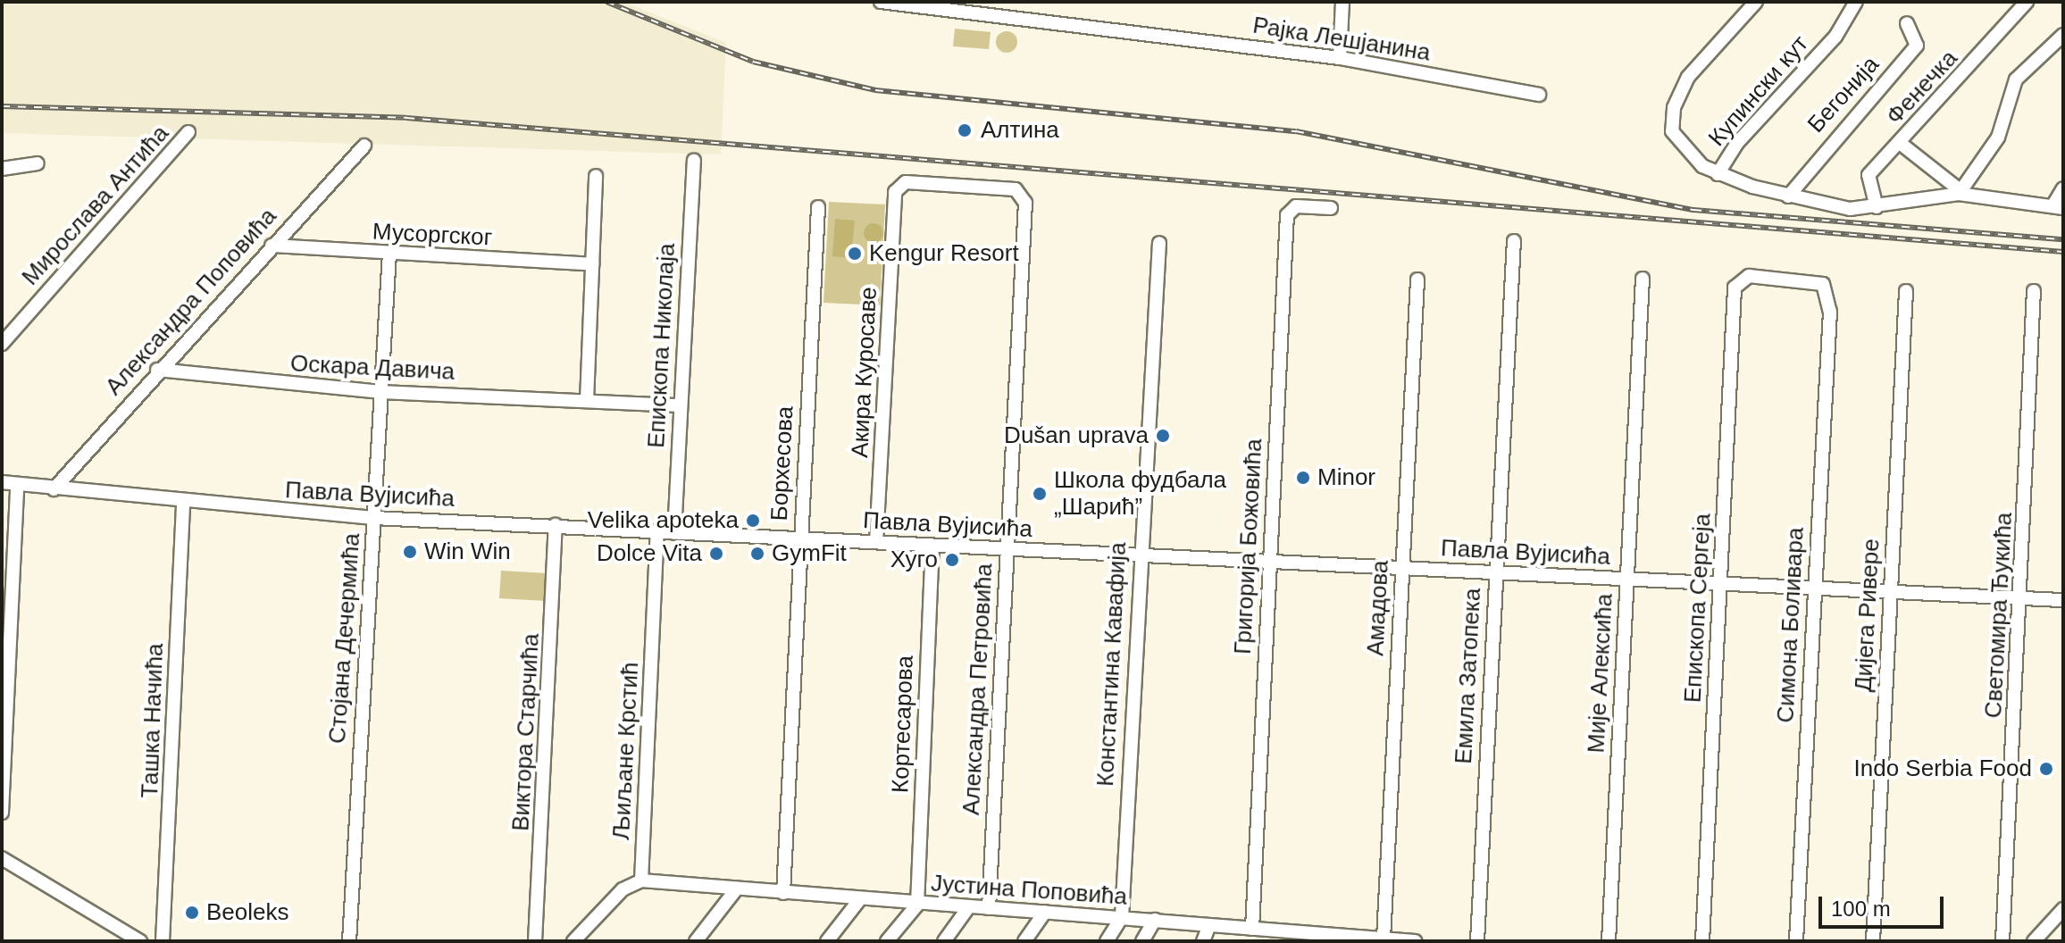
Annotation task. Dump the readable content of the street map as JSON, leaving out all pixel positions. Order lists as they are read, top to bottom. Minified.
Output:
{"streets":{"street":["Рајка Лешјанина","Фенечка","Купински кут","Бегонија","Мирослава Антића","Мусоргског","Александра Поповића","Епископа Николаја","Оскара Давича","Акира Куросаве","Борхесова","Павла Вујисића","Григорија Божовића","Амадова","Епископа Сергеја","Дијега Ривере","Светомира Ђукића","Симона Боливара","Стојана Дечермића","Константина Кавафија","Мије Алексића","Емила Затопека","Александра Петровића","Ташка Начића","Кортесарова","Виктора Старчића","Љиљане Крстић","Јустина Поповића"]},"crossings":[["Мусоргског","Александра Поповића"],["Мусоргског","Стојана Дечермића"],["Александра Поповића","Оскара Давича"],["Александра Поповића","Павла Вујисића"],["Епископа Николаја","Оскара Давича"],["Епископа Николаја","Павла Вујисића"],["Оскара Давича","Стојана Дечермића"],["Акира Куросаве","Павла Вујисића"],["Акира Куросаве","Александра Петровића"],["Борхесова","Павла Вујисића"],["Борхесова","Јустина Поповића"],["Павла Вујисића","Григорија Божовића"],["Павла Вујисића","Амадова"],["Павла Вујисића","Епископа Сергеја"],["Павла Вујисића","Дијега Ривере"],["Павла Вујисића","Светомира Ђукића"],["Павла Вујисића","Симона Боливара"],["Павла Вујисића","Стојана Дечермића"],["Павла Вујисића","Константина Кавафија"],["Павла Вујисића","Мије Алексића"],["Павла Вујисића","Емила Затопека"],["Павла Вујисића","Александра Петровића"],["Павла Вујисића","Ташка Начића"],["Павла Вујисића","Кортесарова"],["Павла Вујисића","Виктора Старчића"],["Павла Вујисића","Љиљане Крстић"],["Григорија Божовића","Јустина Поповића"],["Амадова","Јустина Поповића"],["Епископа Сергеја","Симона Боливара"],["Константина Кавафија","Јустина Поповића"],["Александра Петровића","Јустина Поповића"],["Кортесарова","Јустина Поповића"],["Љиљане Крстић","Јустина Поповића"]],"places":["Алтина","Kengur Resort","Dušan uprava","Minor","Школа фудбала „Шарић”","Velika apoteka","Win Win","Dolce Vita","GymFit","Хуго","Indo Serbia Food","Beoleks"],"scale_bar":"100 m"}
